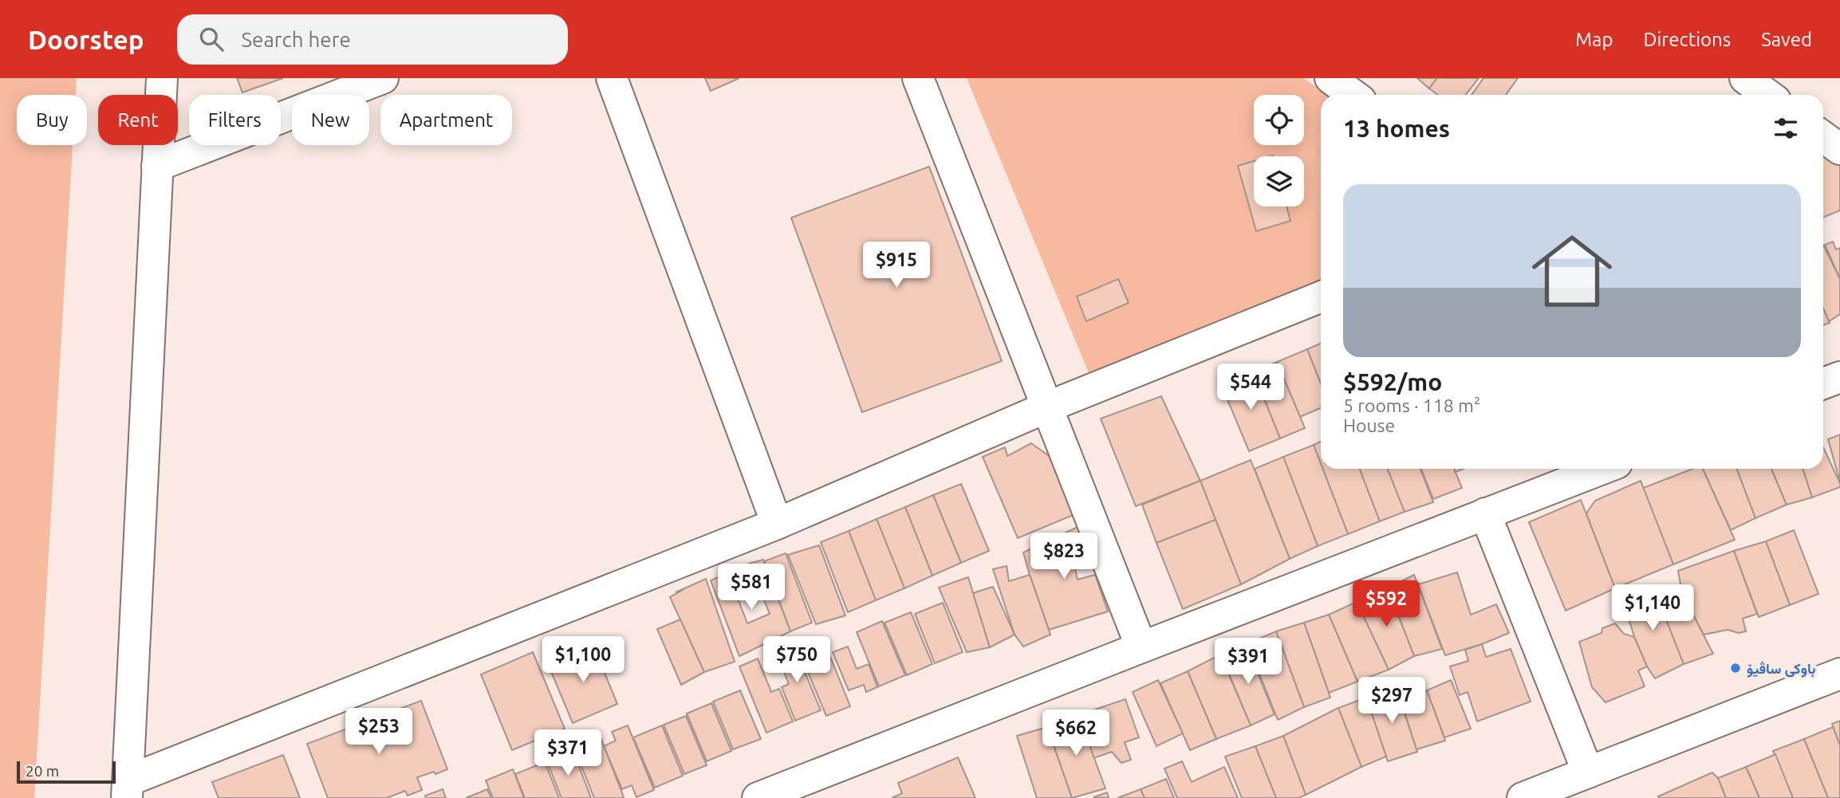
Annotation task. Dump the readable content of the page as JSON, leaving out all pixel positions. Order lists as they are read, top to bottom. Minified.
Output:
{"places":["باوکی ساڤیۆ"],"scale_bar":"20 m","page":{"header":"Doorstep","search":"Search here","nav":["Map","Directions","Saved"],"chip":["Buy","Rent","Filters","New","Apartment"],"heading":"13 homes","list":[{"name":"$592/mo","note":"5 rooms · 118 m² · House"}],"price":["$915","$544","$823","$581","$592","$1,140","$1,100","$750","$391","$297","$253","$662","$371"],"scale":"20 m"}}
